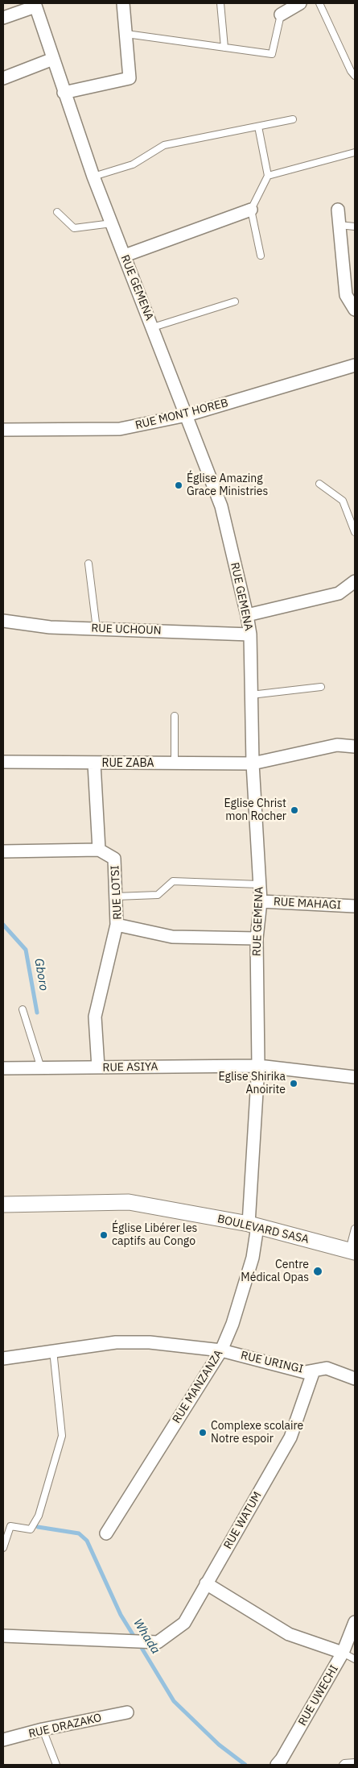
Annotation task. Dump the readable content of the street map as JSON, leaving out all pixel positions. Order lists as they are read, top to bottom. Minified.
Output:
{"streets":{"street":["RUE GEMENA","RUE MONT HOREB","RUE UCHOUN","RUE ZABA","RUE LOTSI","RUE MAHAGI","RUE ASIYA","BOULEVARD SASA","RUE URINGI","RUE MANZANZA","RUE WATUM","RUE UWECHI","RUE DRAZAKO"]},"crossings":[["RUE GEMENA","RUE MONT HOREB"],["RUE GEMENA","RUE UCHOUN"],["RUE GEMENA","RUE ZABA"],["RUE GEMENA","RUE LOTSI"],["RUE GEMENA","RUE MAHAGI"],["RUE GEMENA","RUE ASIYA"],["RUE GEMENA","BOULEVARD SASA"],["RUE GEMENA","RUE MANZANZA"],["BOULEVARD SASA","RUE MANZANZA"],["RUE URINGI","RUE MANZANZA"],["RUE URINGI","RUE WATUM"]],"water":["Gboro","Whada"],"places":["Église Amazing Grace Ministries","Eglise Christ mon Rocher","Eglise Shirika Anoirite","Église Libérer les captifs au Congo","Centre Médical Opas","Complexe scolaire Notre espoir"]}
